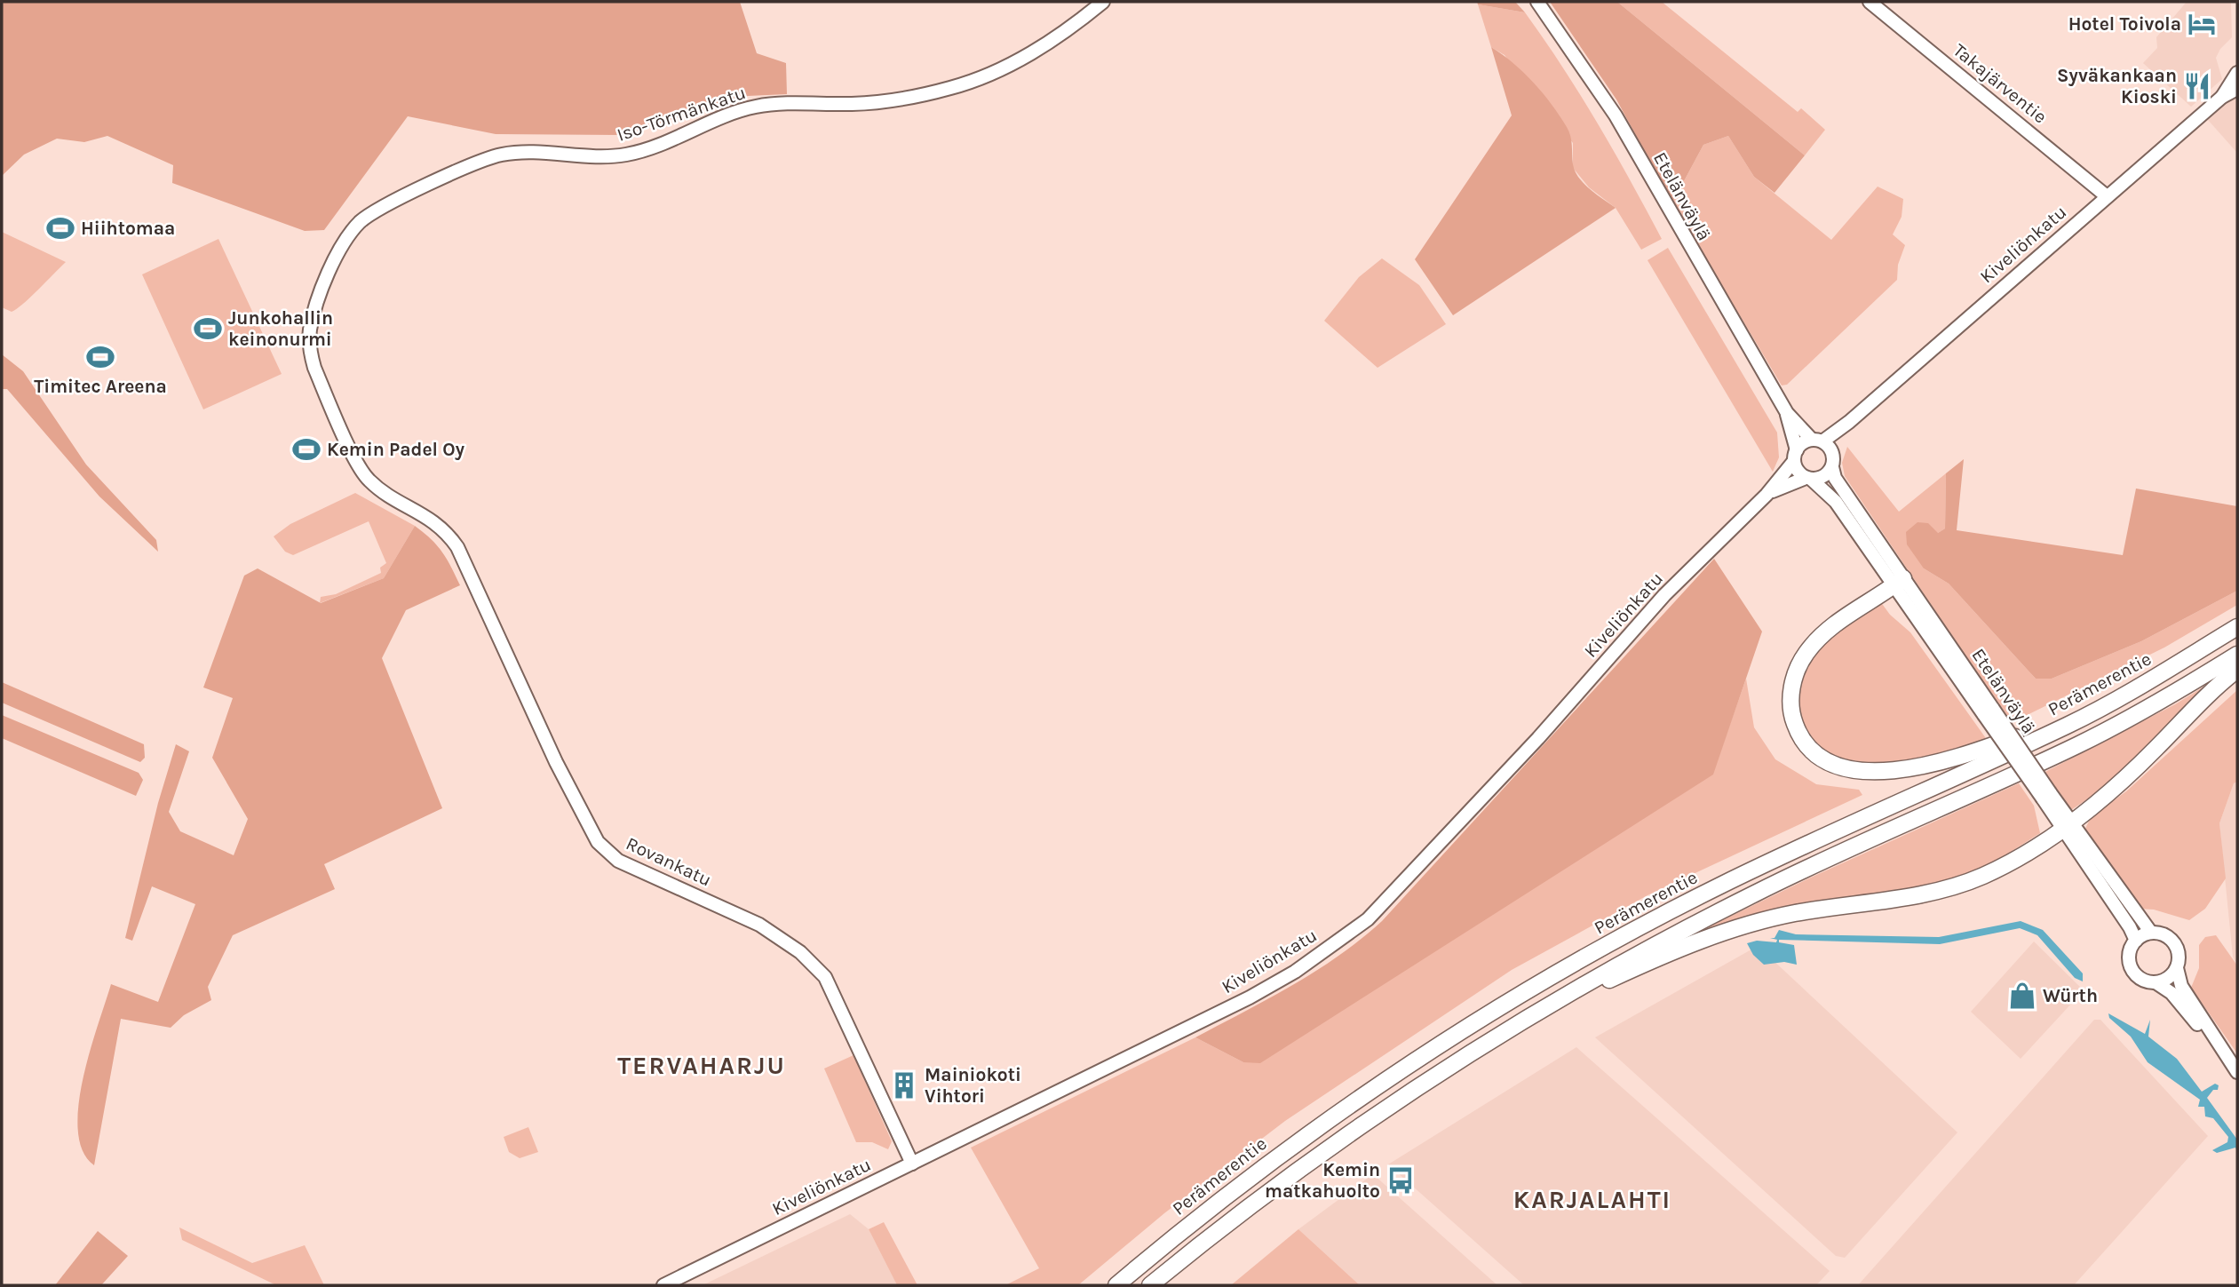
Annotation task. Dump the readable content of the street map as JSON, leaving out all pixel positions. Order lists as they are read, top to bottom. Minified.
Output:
{"streets":{"highway":["Perämerentie"],"main road":["Takajärventie","Iso-Törmänkatu","Etelänväylä","Kiveliönkatu","Rovankatu"]},"crossings":[["Takajärventie","Kiveliönkatu"],["Iso-Törmänkatu","Rovankatu"],["Etelänväylä","Kiveliönkatu"],["Kiveliönkatu","Rovankatu"]],"districts":["TERVAHARJU","KARJALAHTI"],"places":{"hotel":["Hotel Toivola"],"restaurant":["Syväkankaan Kioski"],"sports":["Hiihtomaa","Junkohallin keinonurmi","Timitec Areena","Kemin Padel Oy"],"shop":["Würth"],"building":["Mainiokoti Vihtori"],"bus stop":["Kemin matkahuolto"]}}
